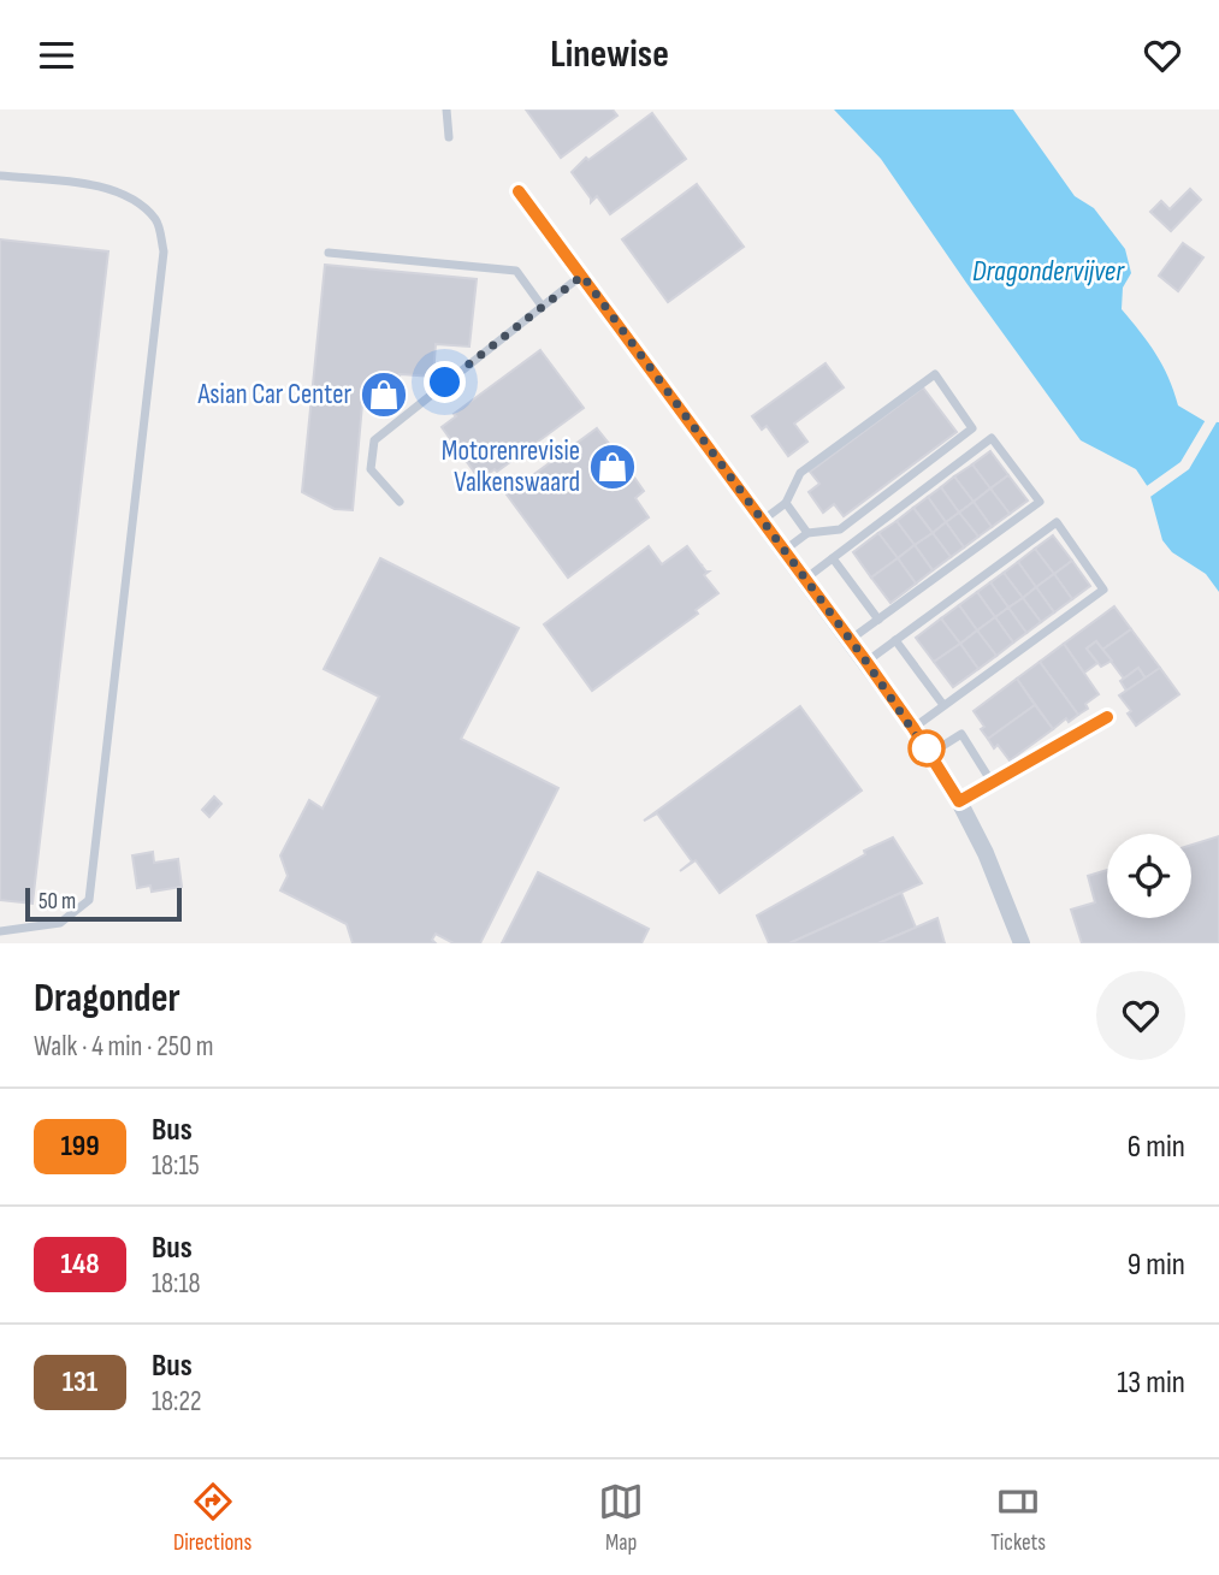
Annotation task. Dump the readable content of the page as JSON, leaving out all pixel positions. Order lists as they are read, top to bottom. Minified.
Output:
{"water":["Dragondervijver"],"places":{"shop":["Asian Car Center","Motorenrevisie Valkenswaard"]},"lines":["bus line 199"],"scale_bar":"50 m","page":{"header":"Linewise","scale":"50 m","heading":["Dragonder","Walk · 4 min · 250 m"],"list":[{"mark":"199","name":"Bus","note":"18:15","value":"6 min"},{"mark":"148","name":"Bus","note":"18:18","value":"9 min"},{"mark":"131","name":"Bus","note":"18:22","value":"13 min"}],"tabs":["Directions","Map","Tickets"]}}
